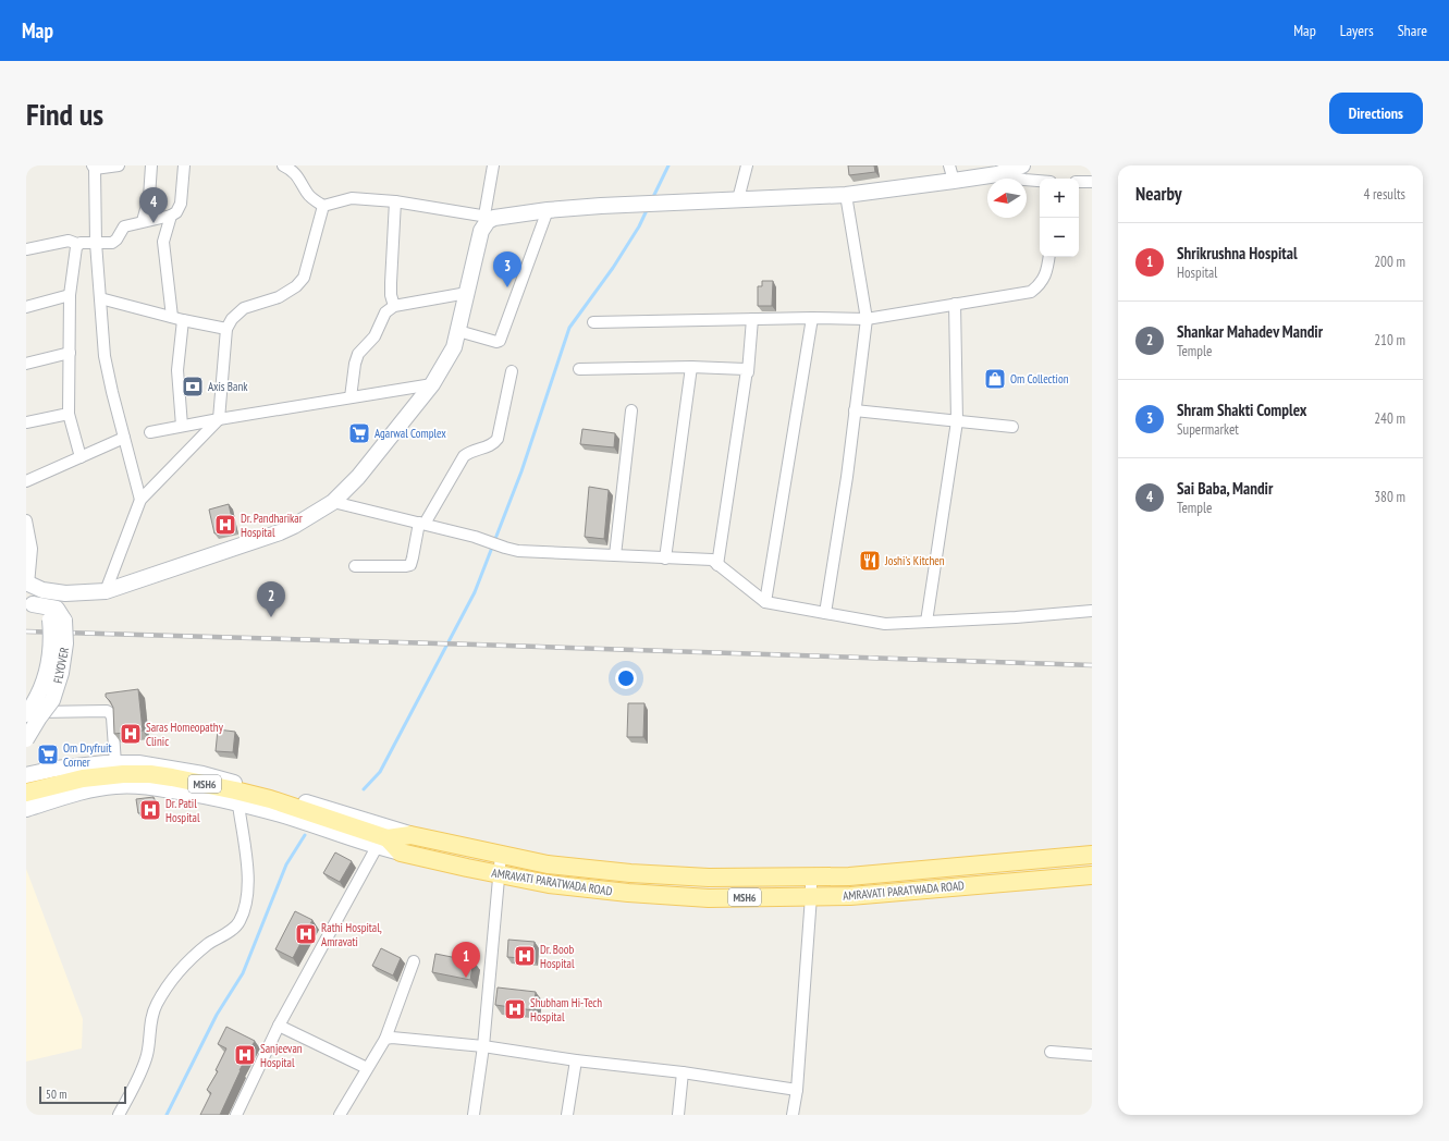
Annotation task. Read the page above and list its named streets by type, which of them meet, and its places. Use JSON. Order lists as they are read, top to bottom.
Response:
{
  "streets": {
    "main road": ["MSH6", "AMRAVATI PARATWADA ROAD"],
    "street": ["FLYOVER"]
  },
  "crossings": [
    ["MSH6", "AMRAVATI PARATWADA ROAD"]
  ],
  "places": {
    "shop": ["Om Collection"],
    "bank": ["Axis Bank"],
    "supermarket": ["Agarwal Complex", "Om Dryfruit Corner"],
    "hospital": [
      "Dr. Pandharikar Hospital",
      "Saras Homeopathy Clinic",
      "Dr. Patil Hospital",
      "Rathi Hospital, Amravati",
      "Dr. Boob Hospital",
      "Shubham Hi-Tech Hospital",
      "Sanjeevan Hospital"
    ],
    "restaurant": ["Joshi's Kitchen"]
  },
  "scale_bar": "50 m",
  "north": "left",
  "page": {
    "header": "Map",
    "nav": ["Map", "Layers", "Share"],
    "buttons": "Directions",
    "title": "Find us",
    "heading": ["Nearby", "4 results"],
    "map_buttons": ["+", "−"],
    "pins": [
      "4",
      "3",
      "2",
      "1"
    ],
    "list": [
      {
        "mark": "1",
        "name": "Shrikrushna Hospital",
        "note": "Hospital",
        "value": "200 m"
      },
      {
        "mark": "2",
        "name": "Shankar Mahadev Mandir",
        "note": "Temple",
        "value": "210 m"
      },
      {
        "mark": "3",
        "name": "Shram Shakti Complex",
        "note": "Supermarket",
        "value": "240 m"
      },
      {
        "mark": "4",
        "name": "Sai Baba, Mandir",
        "note": "Temple",
        "value": "380 m"
      }
    ],
    "scale": "50 m"
  }
}
